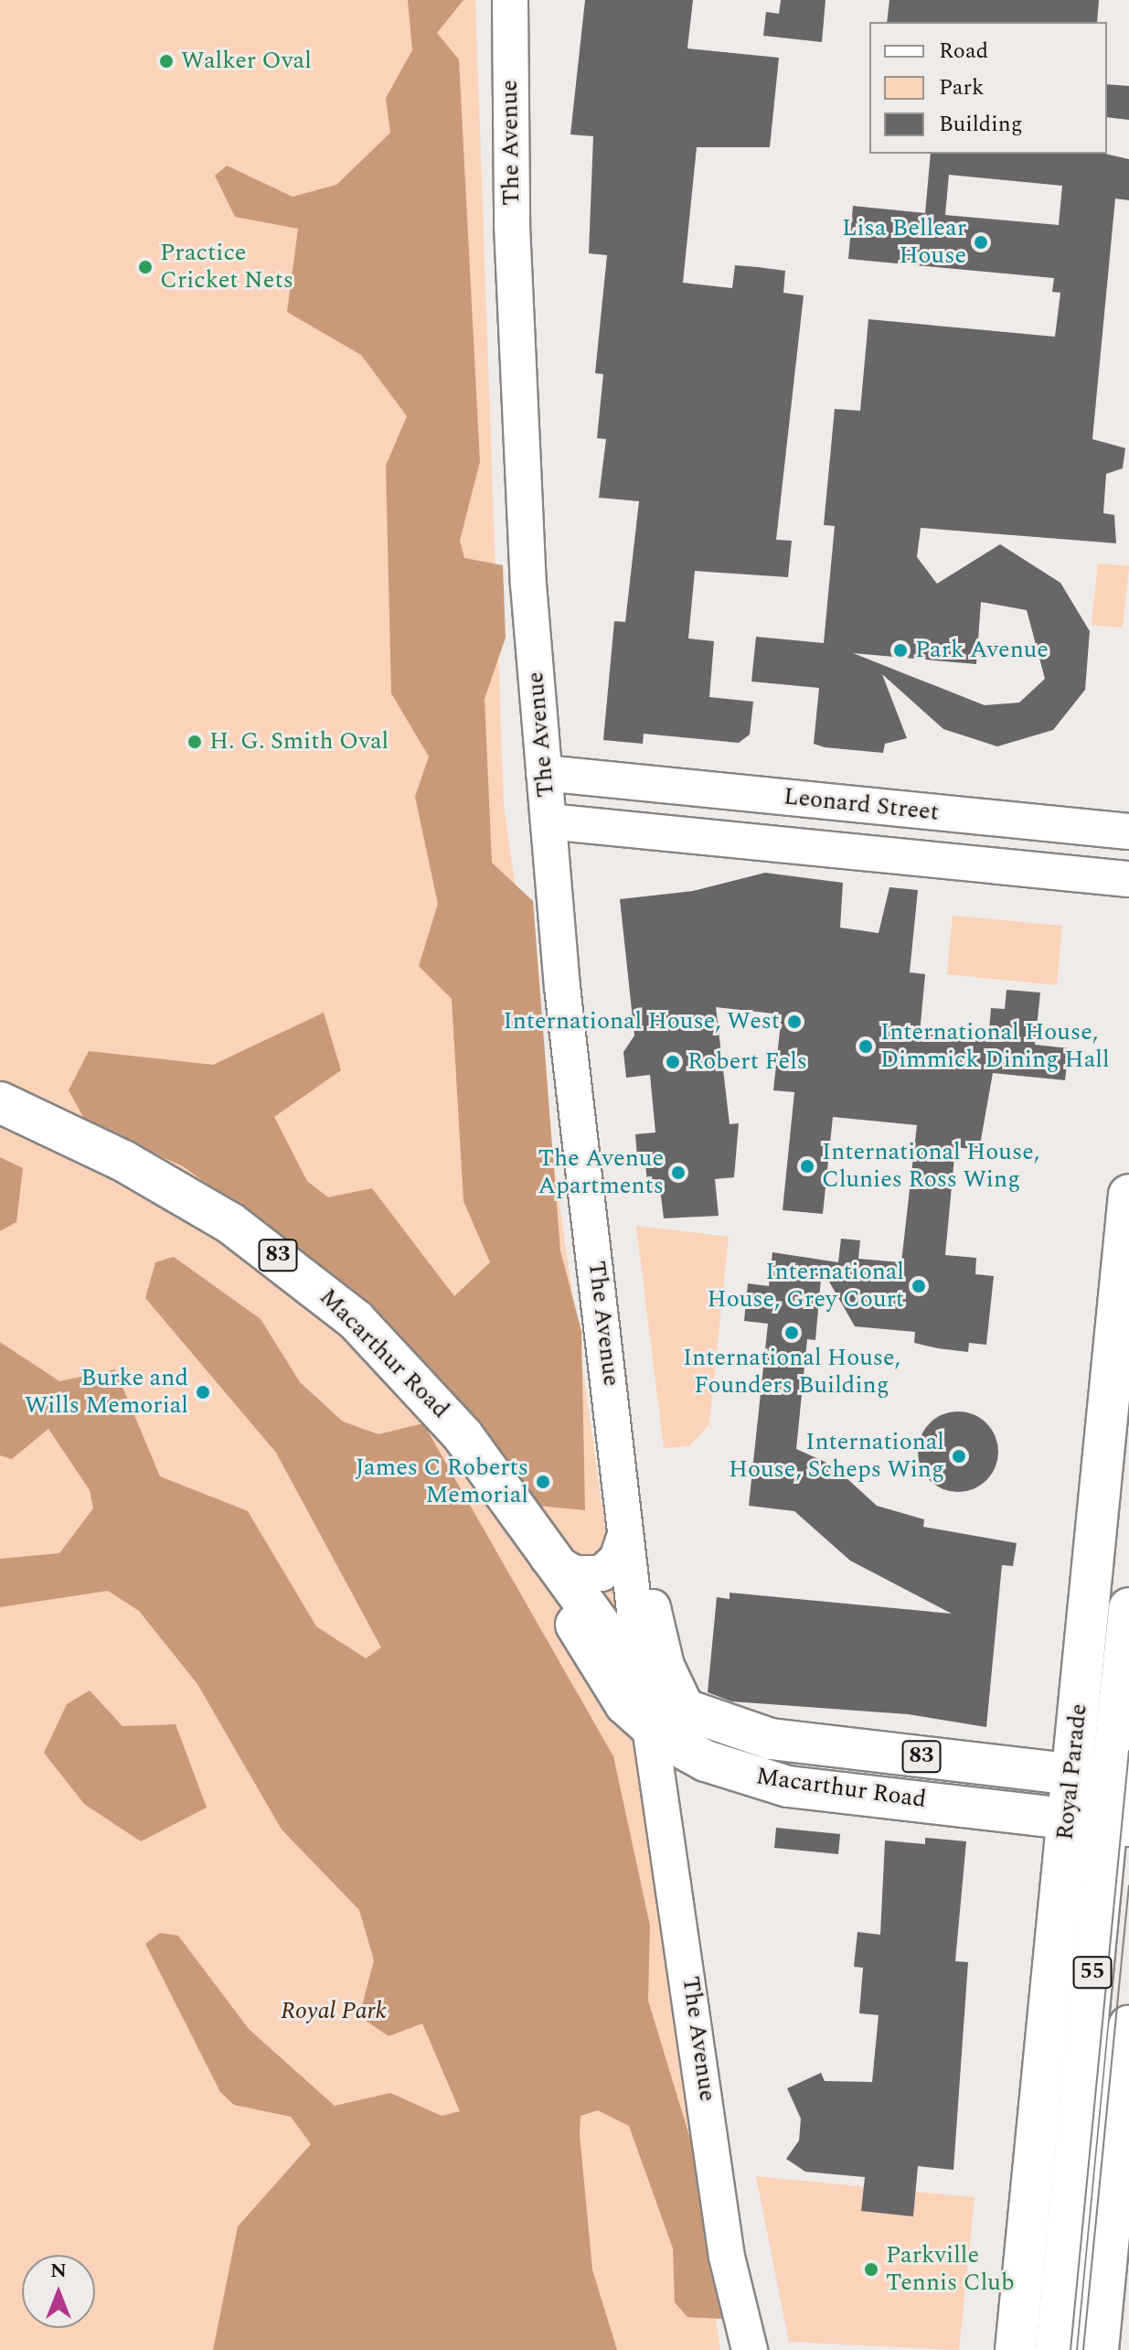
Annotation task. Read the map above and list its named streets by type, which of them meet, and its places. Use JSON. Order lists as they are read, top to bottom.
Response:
{
  "streets": {
    "main road": [
      "83",
      "Macarthur Road",
      "Royal Parade",
      "55"
    ],
    "street": ["The Avenue", "Leonard Street"]
  },
  "crossings": [
    ["The Avenue", "Leonard Street"],
    ["The Avenue", "Macarthur Road"],
    ["Macarthur Road", "Royal Parade"]
  ],
  "parks": ["Royal Park"],
  "places": [
    "Walker Oval",
    "Lisa Bellear House",
    "Practice Cricket Nets",
    "Park Avenue",
    "H. G. Smith Oval",
    "International House, West",
    "International House, Dimmick Dining Hall",
    "Robert Fels",
    "International House, Clunies Ross Wing",
    "The Avenue Apartments",
    "International House, Grey Court",
    "International House, Founders Building",
    "Burke and Wills Memorial",
    "International House, Scheps Wing",
    "James C Roberts Memorial",
    "Parkville Tennis Club"
  ],
  "legend": ["Road", "Park", "Building"],
  "north": "top"
}
